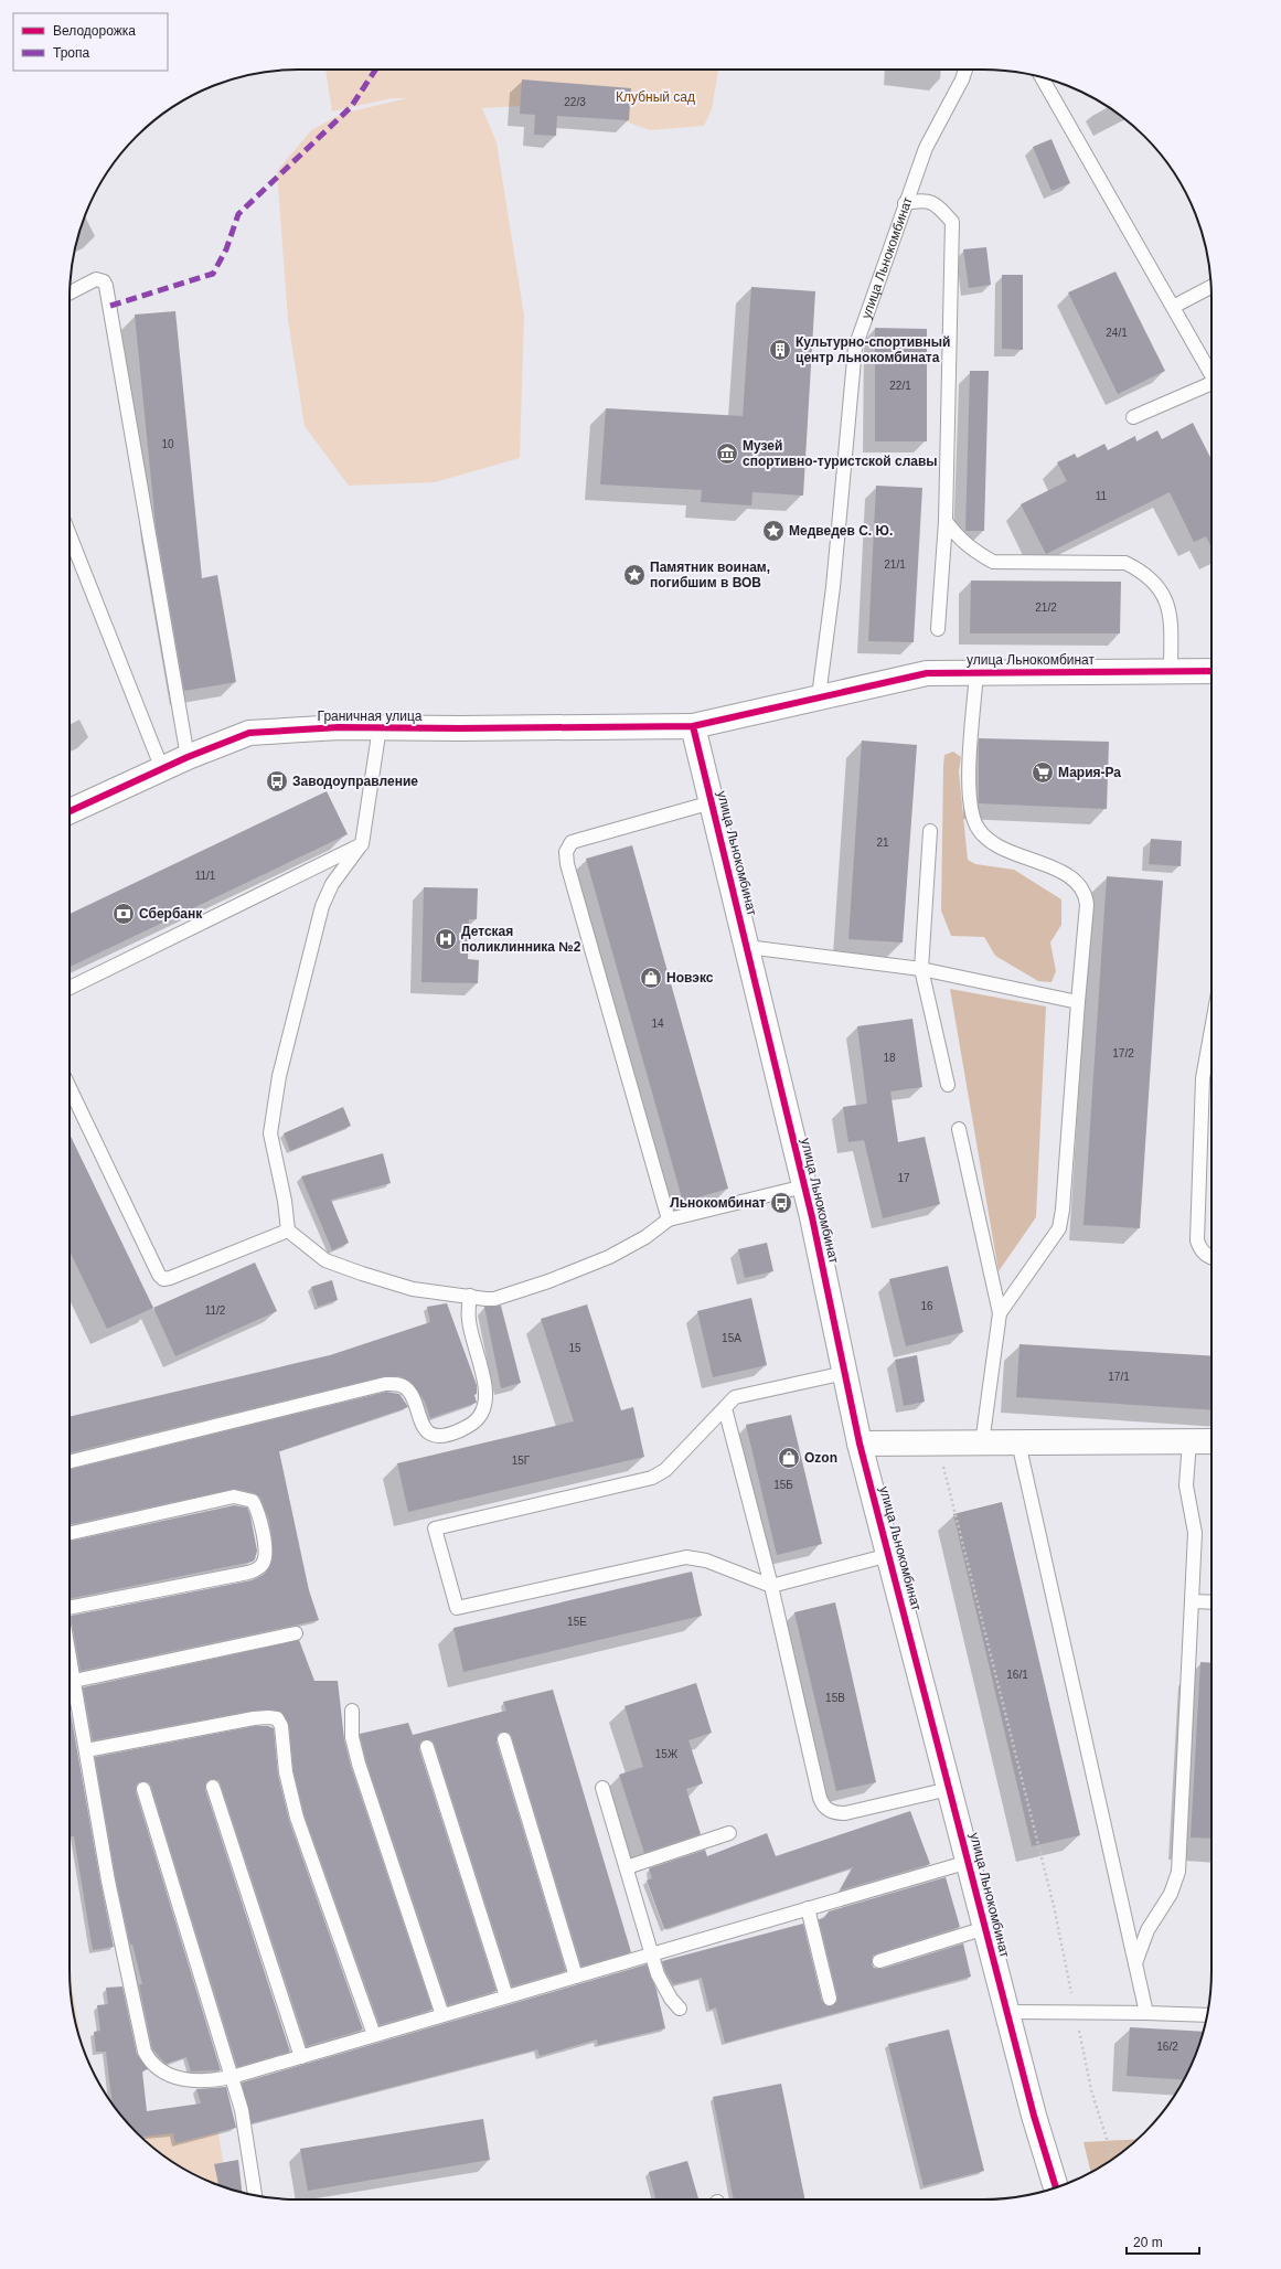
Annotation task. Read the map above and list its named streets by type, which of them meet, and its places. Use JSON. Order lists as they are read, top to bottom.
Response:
{
  "streets": {
    "street": ["улица Льнокомбинат", "Граничная улица"]
  },
  "crossings": [
    ["улица Льнокомбинат", "Граничная улица"]
  ],
  "parks": ["Клубный сад"],
  "places": {
    "building": ["Культурно-спортивный центр льнокомбината"],
    "museum": ["Музей спортивно-туристской славы"],
    "place": ["Медведев С. Ю.", "Памятник воинам, погибшим в ВОВ"],
    "supermarket": ["Мария-Ра"],
    "bus stop": ["Заводоуправление", "Льнокомбинат"],
    "bank": ["Сбербанк"],
    "hospital": ["Детская поликлинника №2"],
    "shop": ["Новэкс", "Ozon"]
  },
  "house_numbers": [
    "22/3",
    "24/1",
    "22/1",
    "10",
    "11",
    "21/1",
    "21/2",
    "21",
    "11/1",
    "14",
    "17/2",
    "18",
    "17",
    "16",
    "11/2",
    "15А",
    "15",
    "17/1",
    "15Г",
    "15Б",
    "15Е",
    "16/1",
    "15В",
    "15Ж",
    "16/2"
  ],
  "legend": ["Велодорожка", "Тропа"],
  "scale_bar": "20 m"
}
